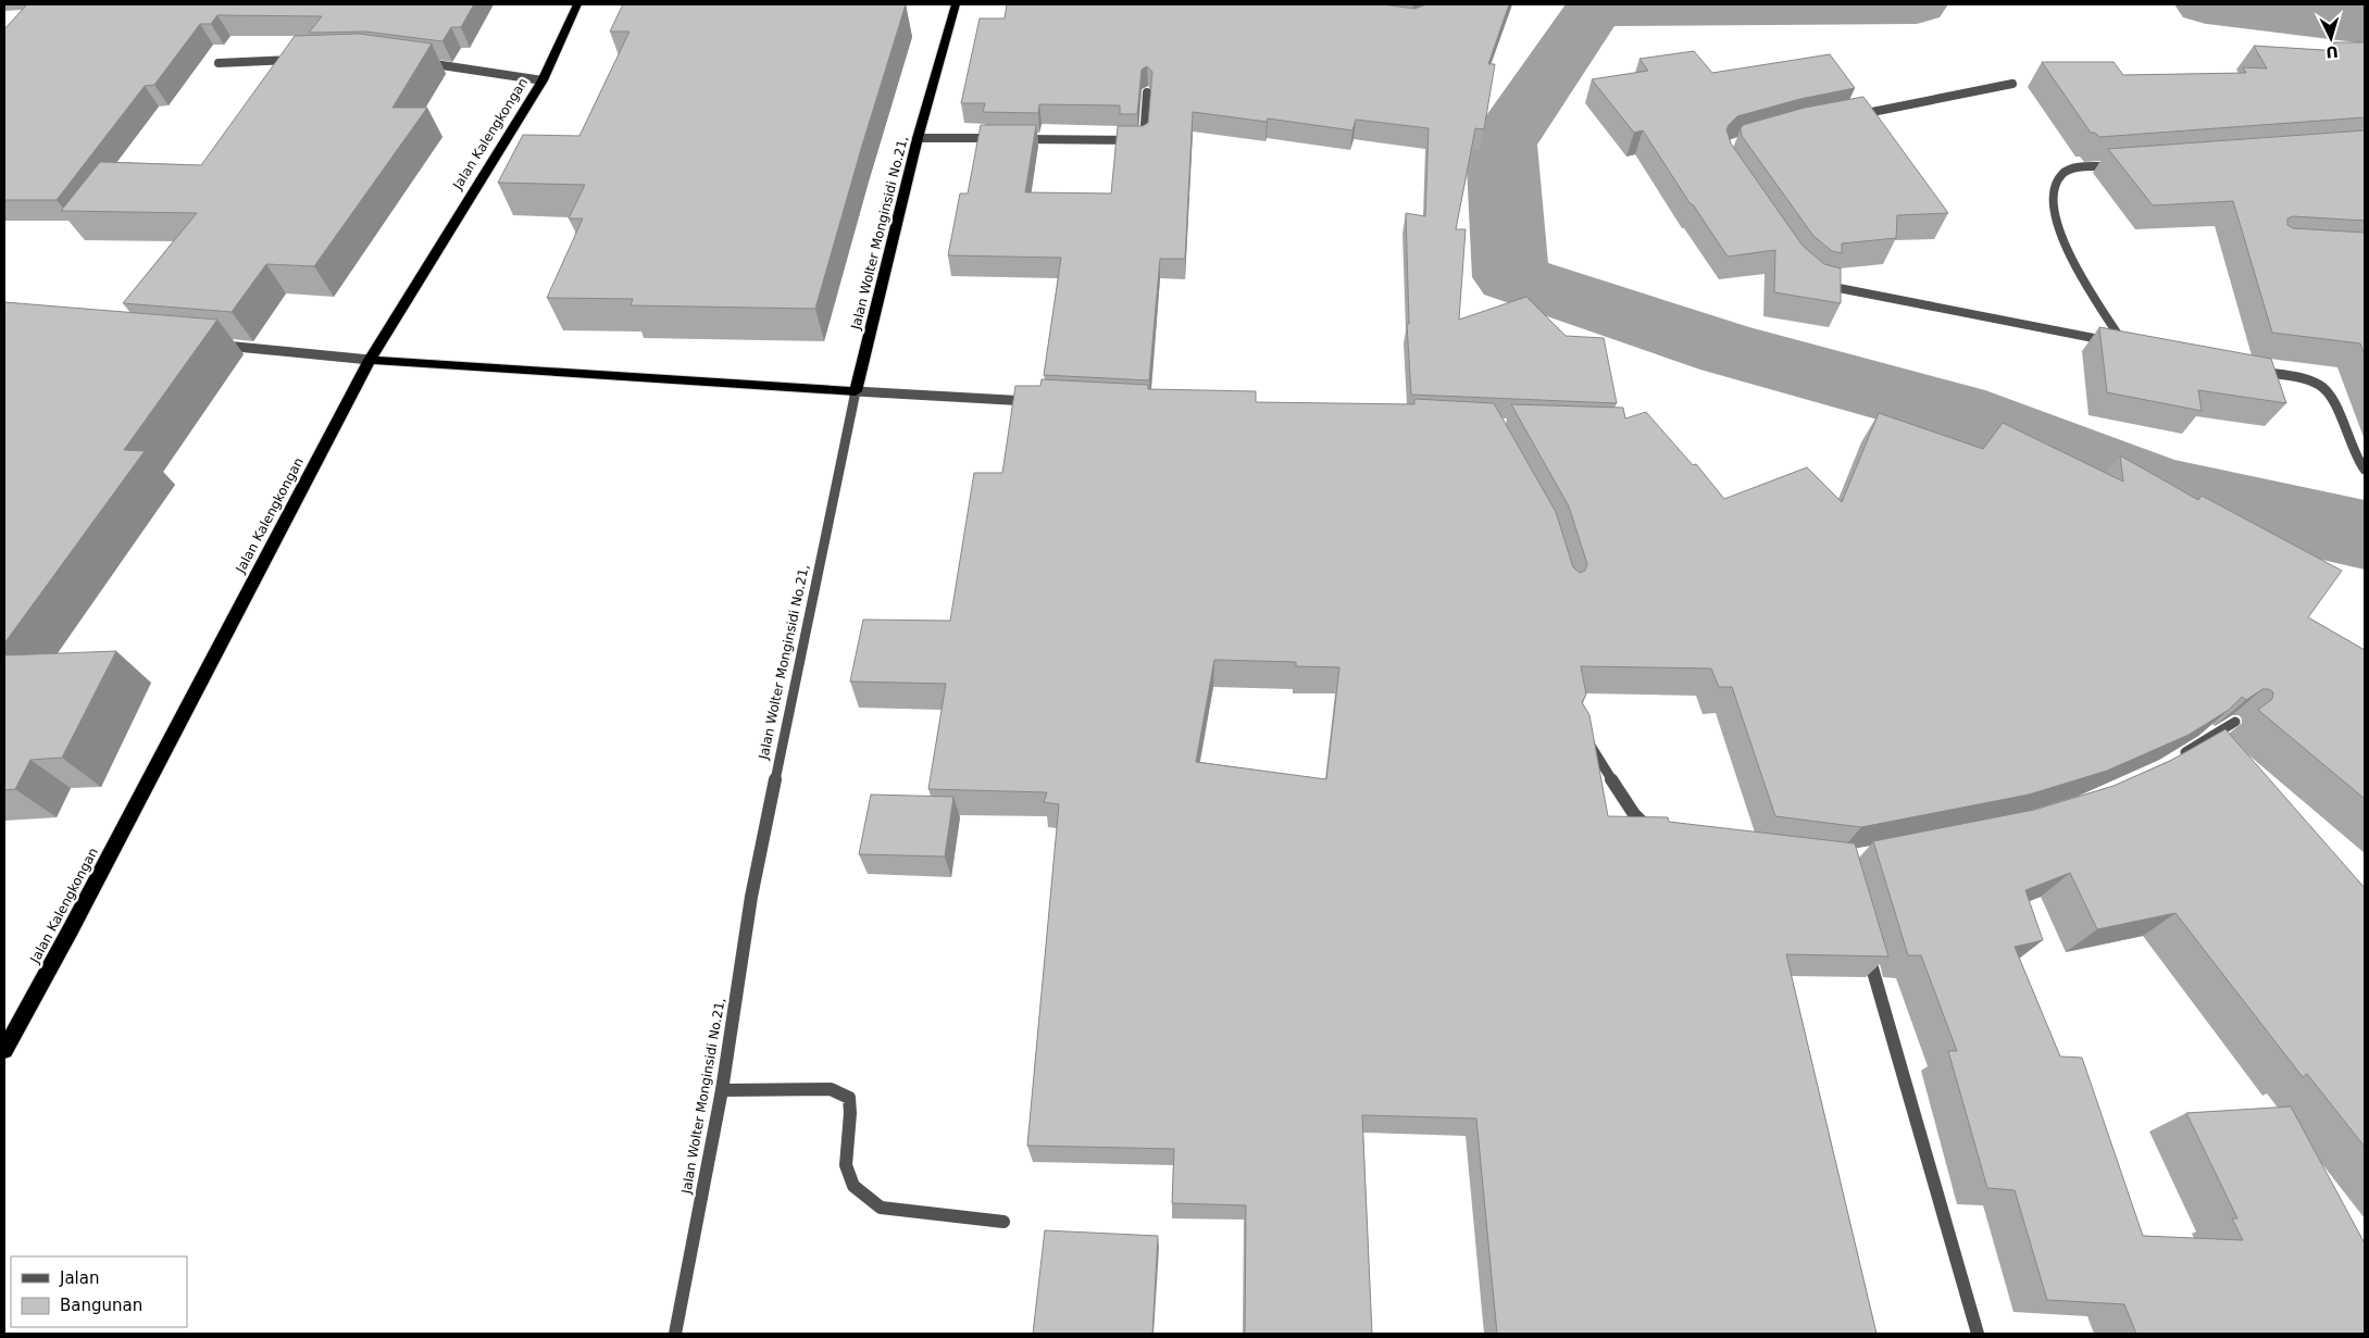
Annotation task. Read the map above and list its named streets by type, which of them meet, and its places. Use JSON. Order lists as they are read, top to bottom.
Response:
{
  "streets": {
    "highway": ["Jalan Kalengkongan", "Jalan Wolter Monginsidi No.21,"]
  },
  "legend": ["Jalan", "Bangunan"],
  "north": "bottom"
}
